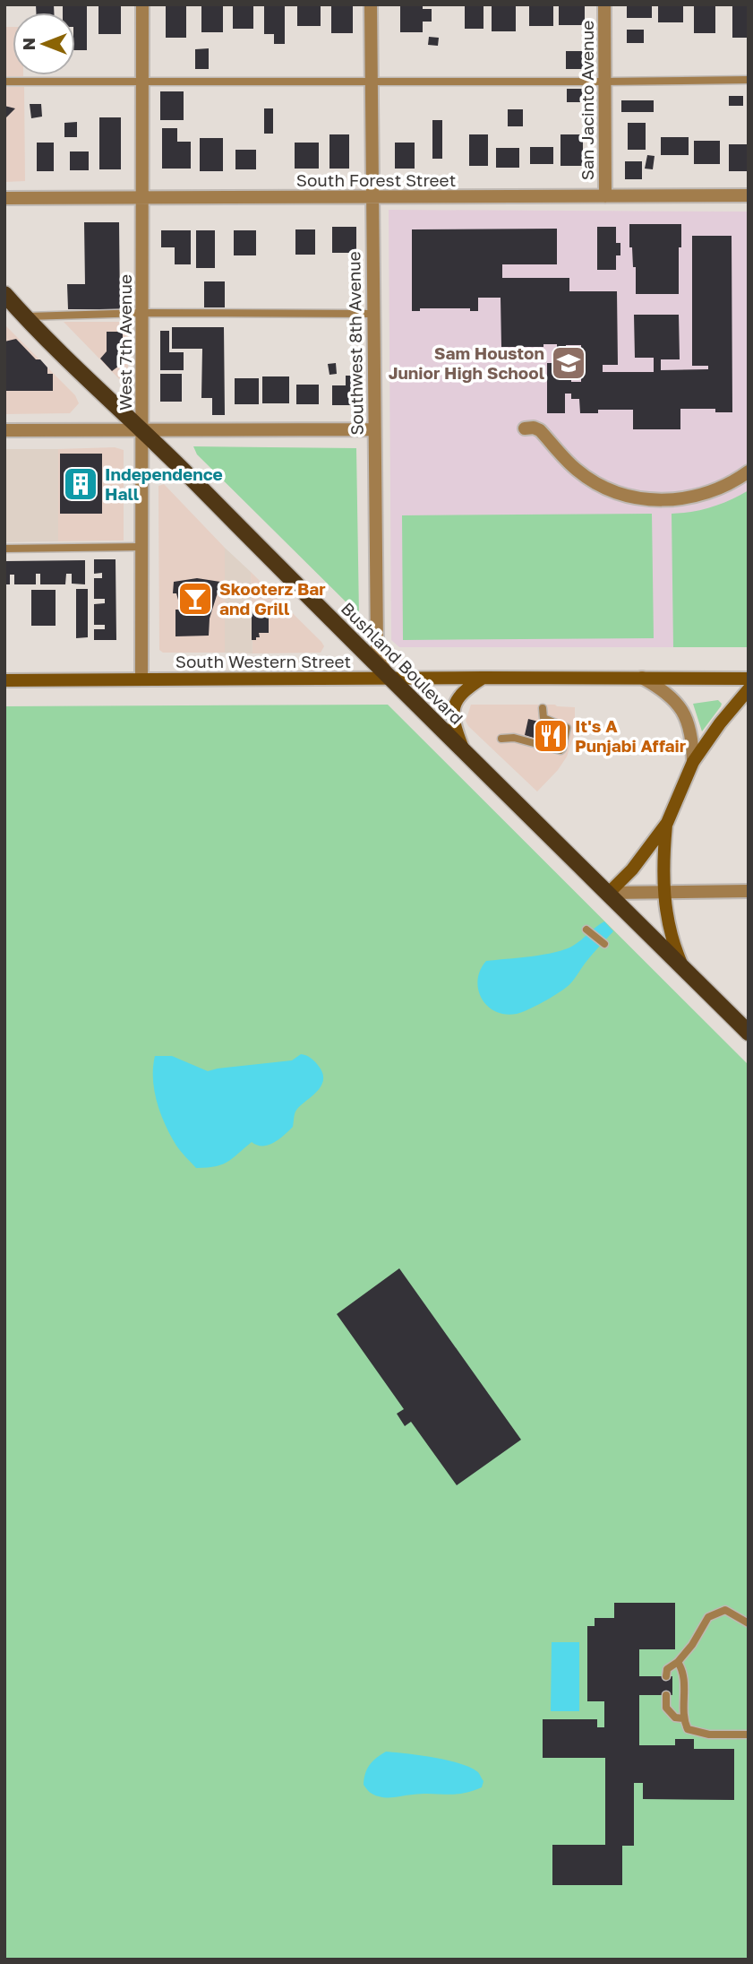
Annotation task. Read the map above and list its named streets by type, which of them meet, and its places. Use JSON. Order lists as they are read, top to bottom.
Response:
{
  "streets": {
    "main road": ["South Western Street", "Bushland Boulevard"],
    "street": [
      "San Jacinto Avenue",
      "South Forest Street",
      "West 7th Avenue",
      "Southwest 8th Avenue"
    ]
  },
  "crossings": [
    ["San Jacinto Avenue", "South Forest Street"],
    ["South Forest Street", "West 7th Avenue"],
    ["South Forest Street", "Southwest 8th Avenue"],
    ["West 7th Avenue", "South Western Street"],
    ["West 7th Avenue", "Bushland Boulevard"],
    ["Southwest 8th Avenue", "South Western Street"],
    ["Southwest 8th Avenue", "Bushland Boulevard"],
    ["South Western Street", "Bushland Boulevard"]
  ],
  "places": {
    "school or university": ["Sam Houston Junior High School"],
    "building": ["Independence Hall"],
    "bar": ["Skooterz Bar and Grill"],
    "restaurant": ["It's A Punjabi Affair"]
  },
  "north": "left"
}
